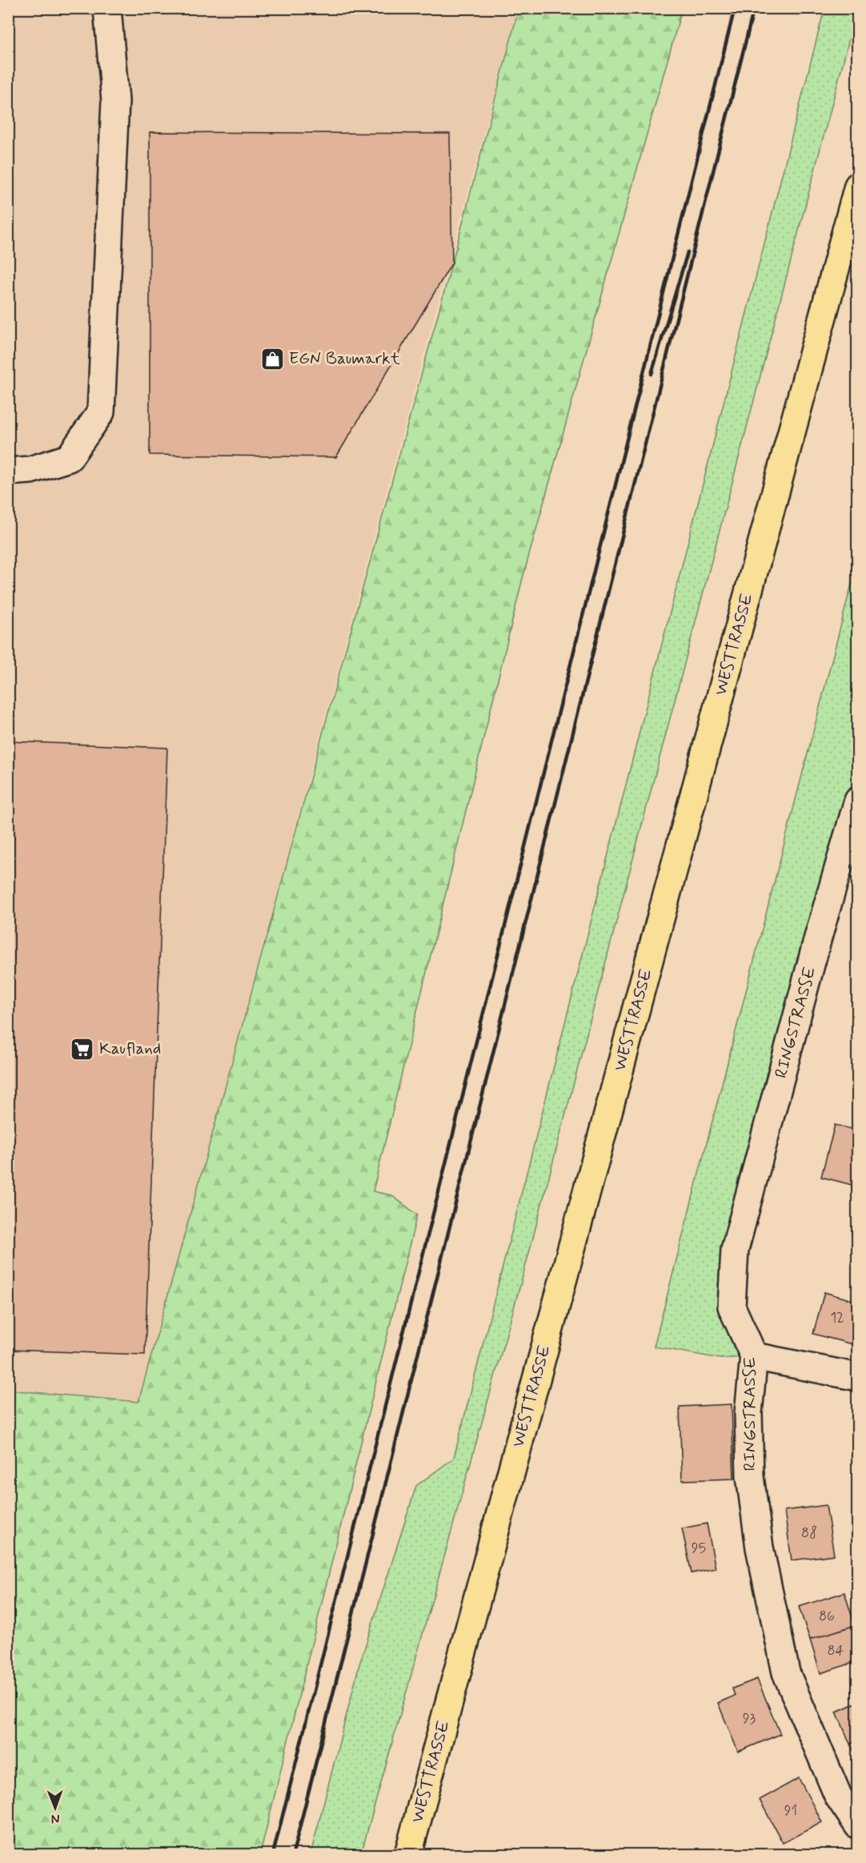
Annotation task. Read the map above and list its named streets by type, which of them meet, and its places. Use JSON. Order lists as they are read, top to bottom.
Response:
{
  "streets": {
    "main road": ["WESTTRASSE"],
    "street": ["RINGSTRASSE"]
  },
  "places": {
    "shop": ["EGN Baumarkt"],
    "supermarket": ["Kaufland"]
  },
  "house_numbers": [
    "12",
    "88",
    "95",
    "86",
    "84",
    "93",
    "91"
  ],
  "north": "bottom"
}
